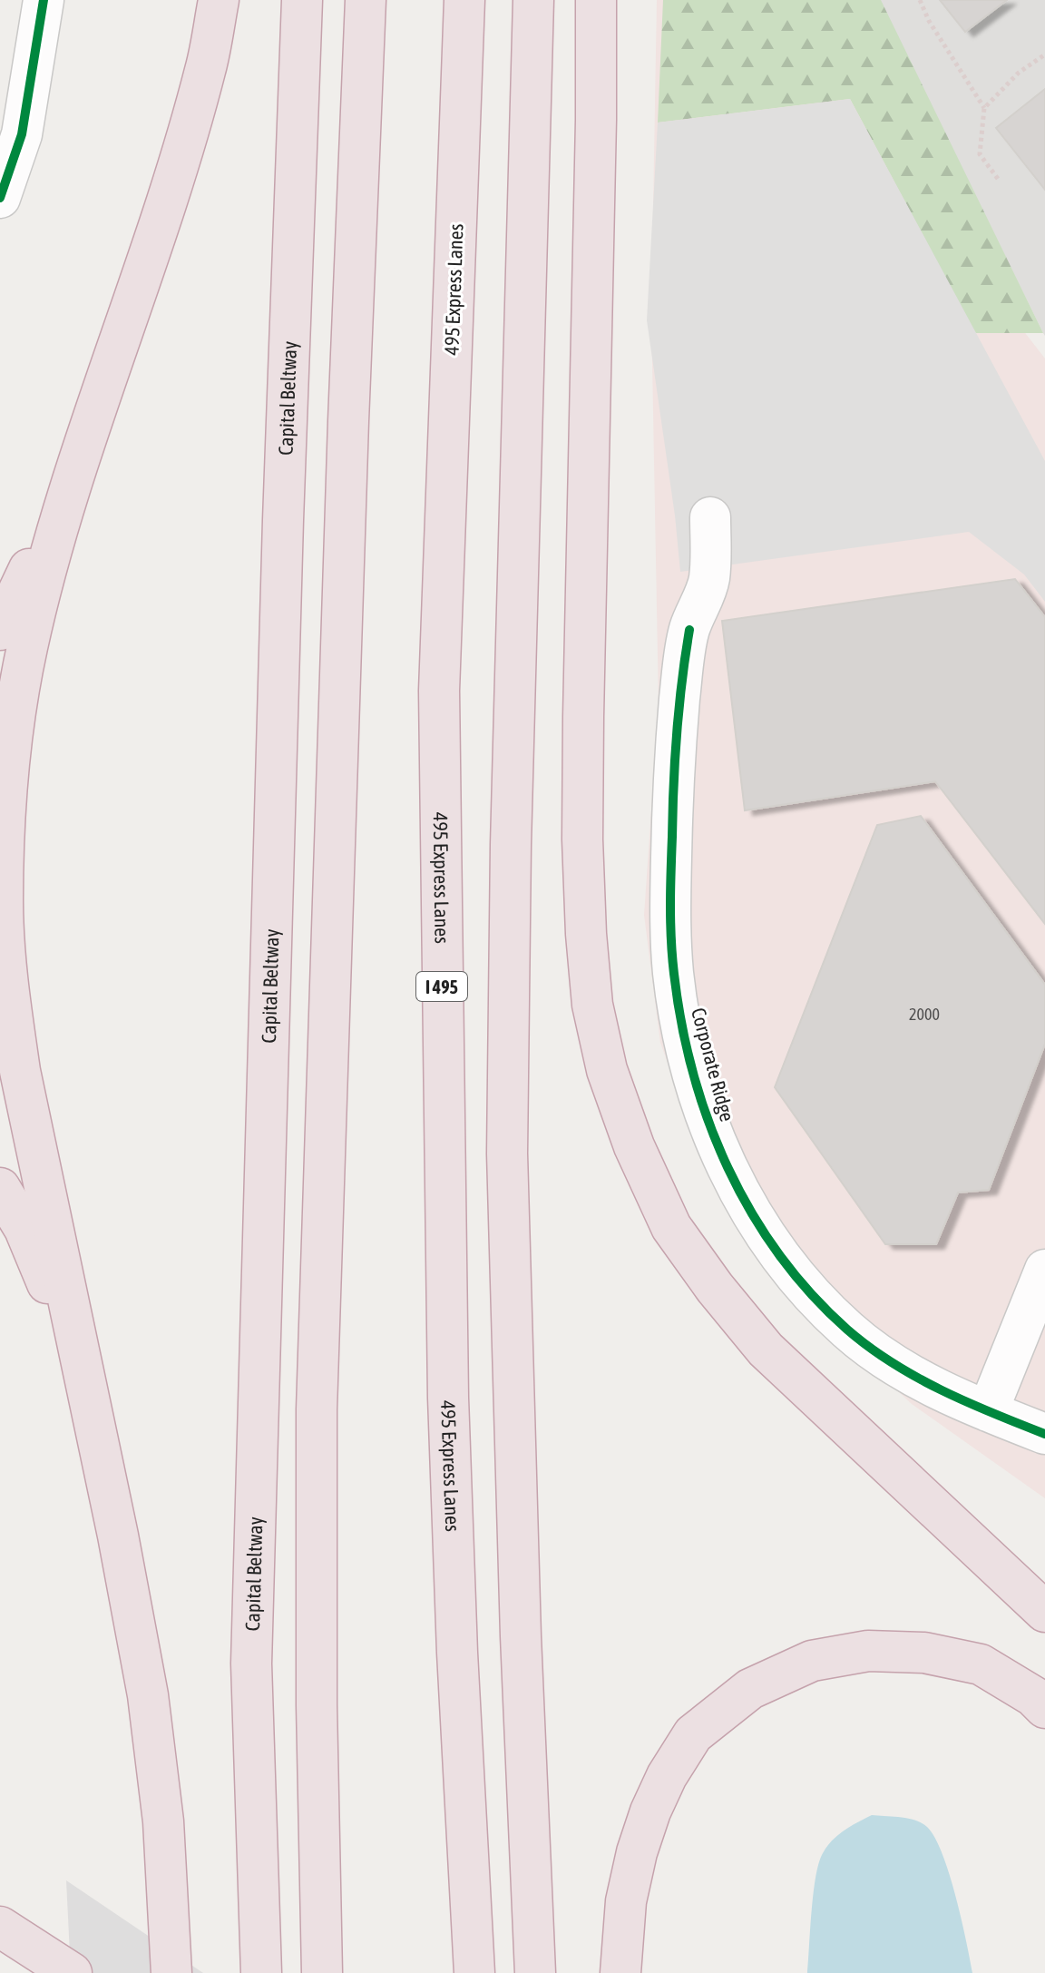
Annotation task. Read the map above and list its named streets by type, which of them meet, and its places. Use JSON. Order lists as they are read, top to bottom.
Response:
{
  "streets": {
    "highway": ["495 Express Lanes", "Capital Beltway", "I 495"],
    "street": ["Corporate Ridge"]
  },
  "house_numbers": ["2000"]
}
